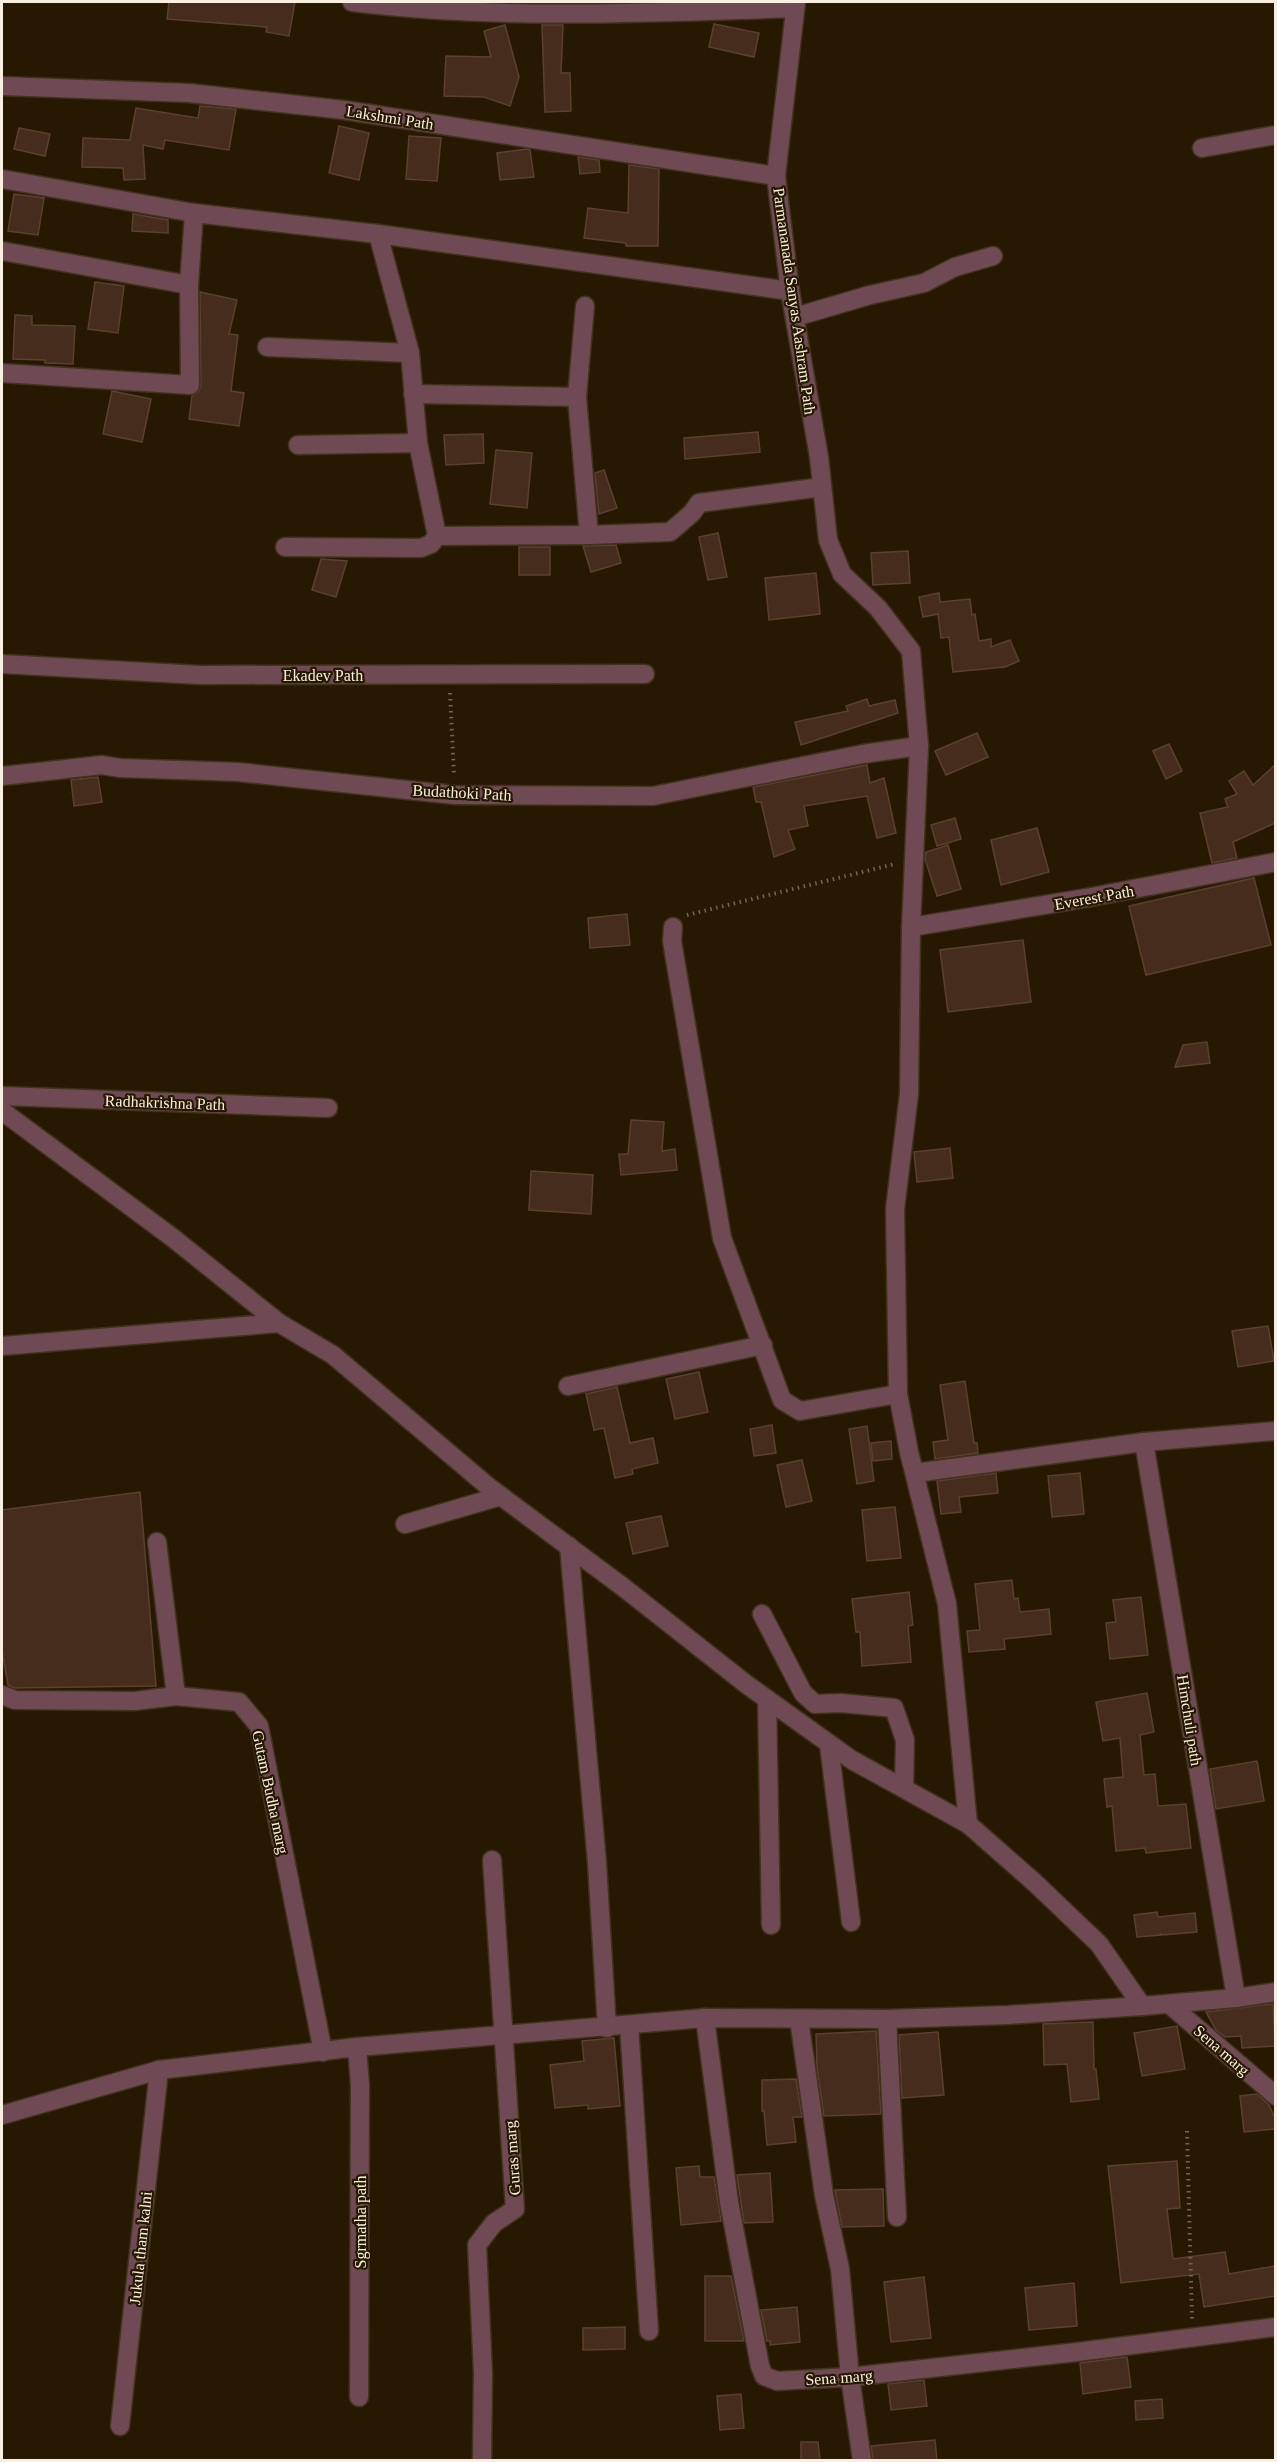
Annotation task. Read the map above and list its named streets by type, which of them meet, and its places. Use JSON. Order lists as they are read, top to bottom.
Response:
{
  "streets": {
    "street": [
      "Lakshmi Path",
      "Parmananada Sanyas Aashram Path",
      "Ekadev Path",
      "Budathoki Path",
      "Everest Path",
      "Radhakrishna Path",
      "Himchuli path",
      "Gutam Budha marg",
      "Sena marg",
      "Guras marg",
      "Sgrmatha path",
      "Jukula tham kalni"
    ]
  },
  "crossings": [
    ["Lakshmi Path", "Parmananada Sanyas Aashram Path"],
    ["Parmananada Sanyas Aashram Path", "Budathoki Path"],
    ["Parmananada Sanyas Aashram Path", "Everest Path"]
  ]
}
